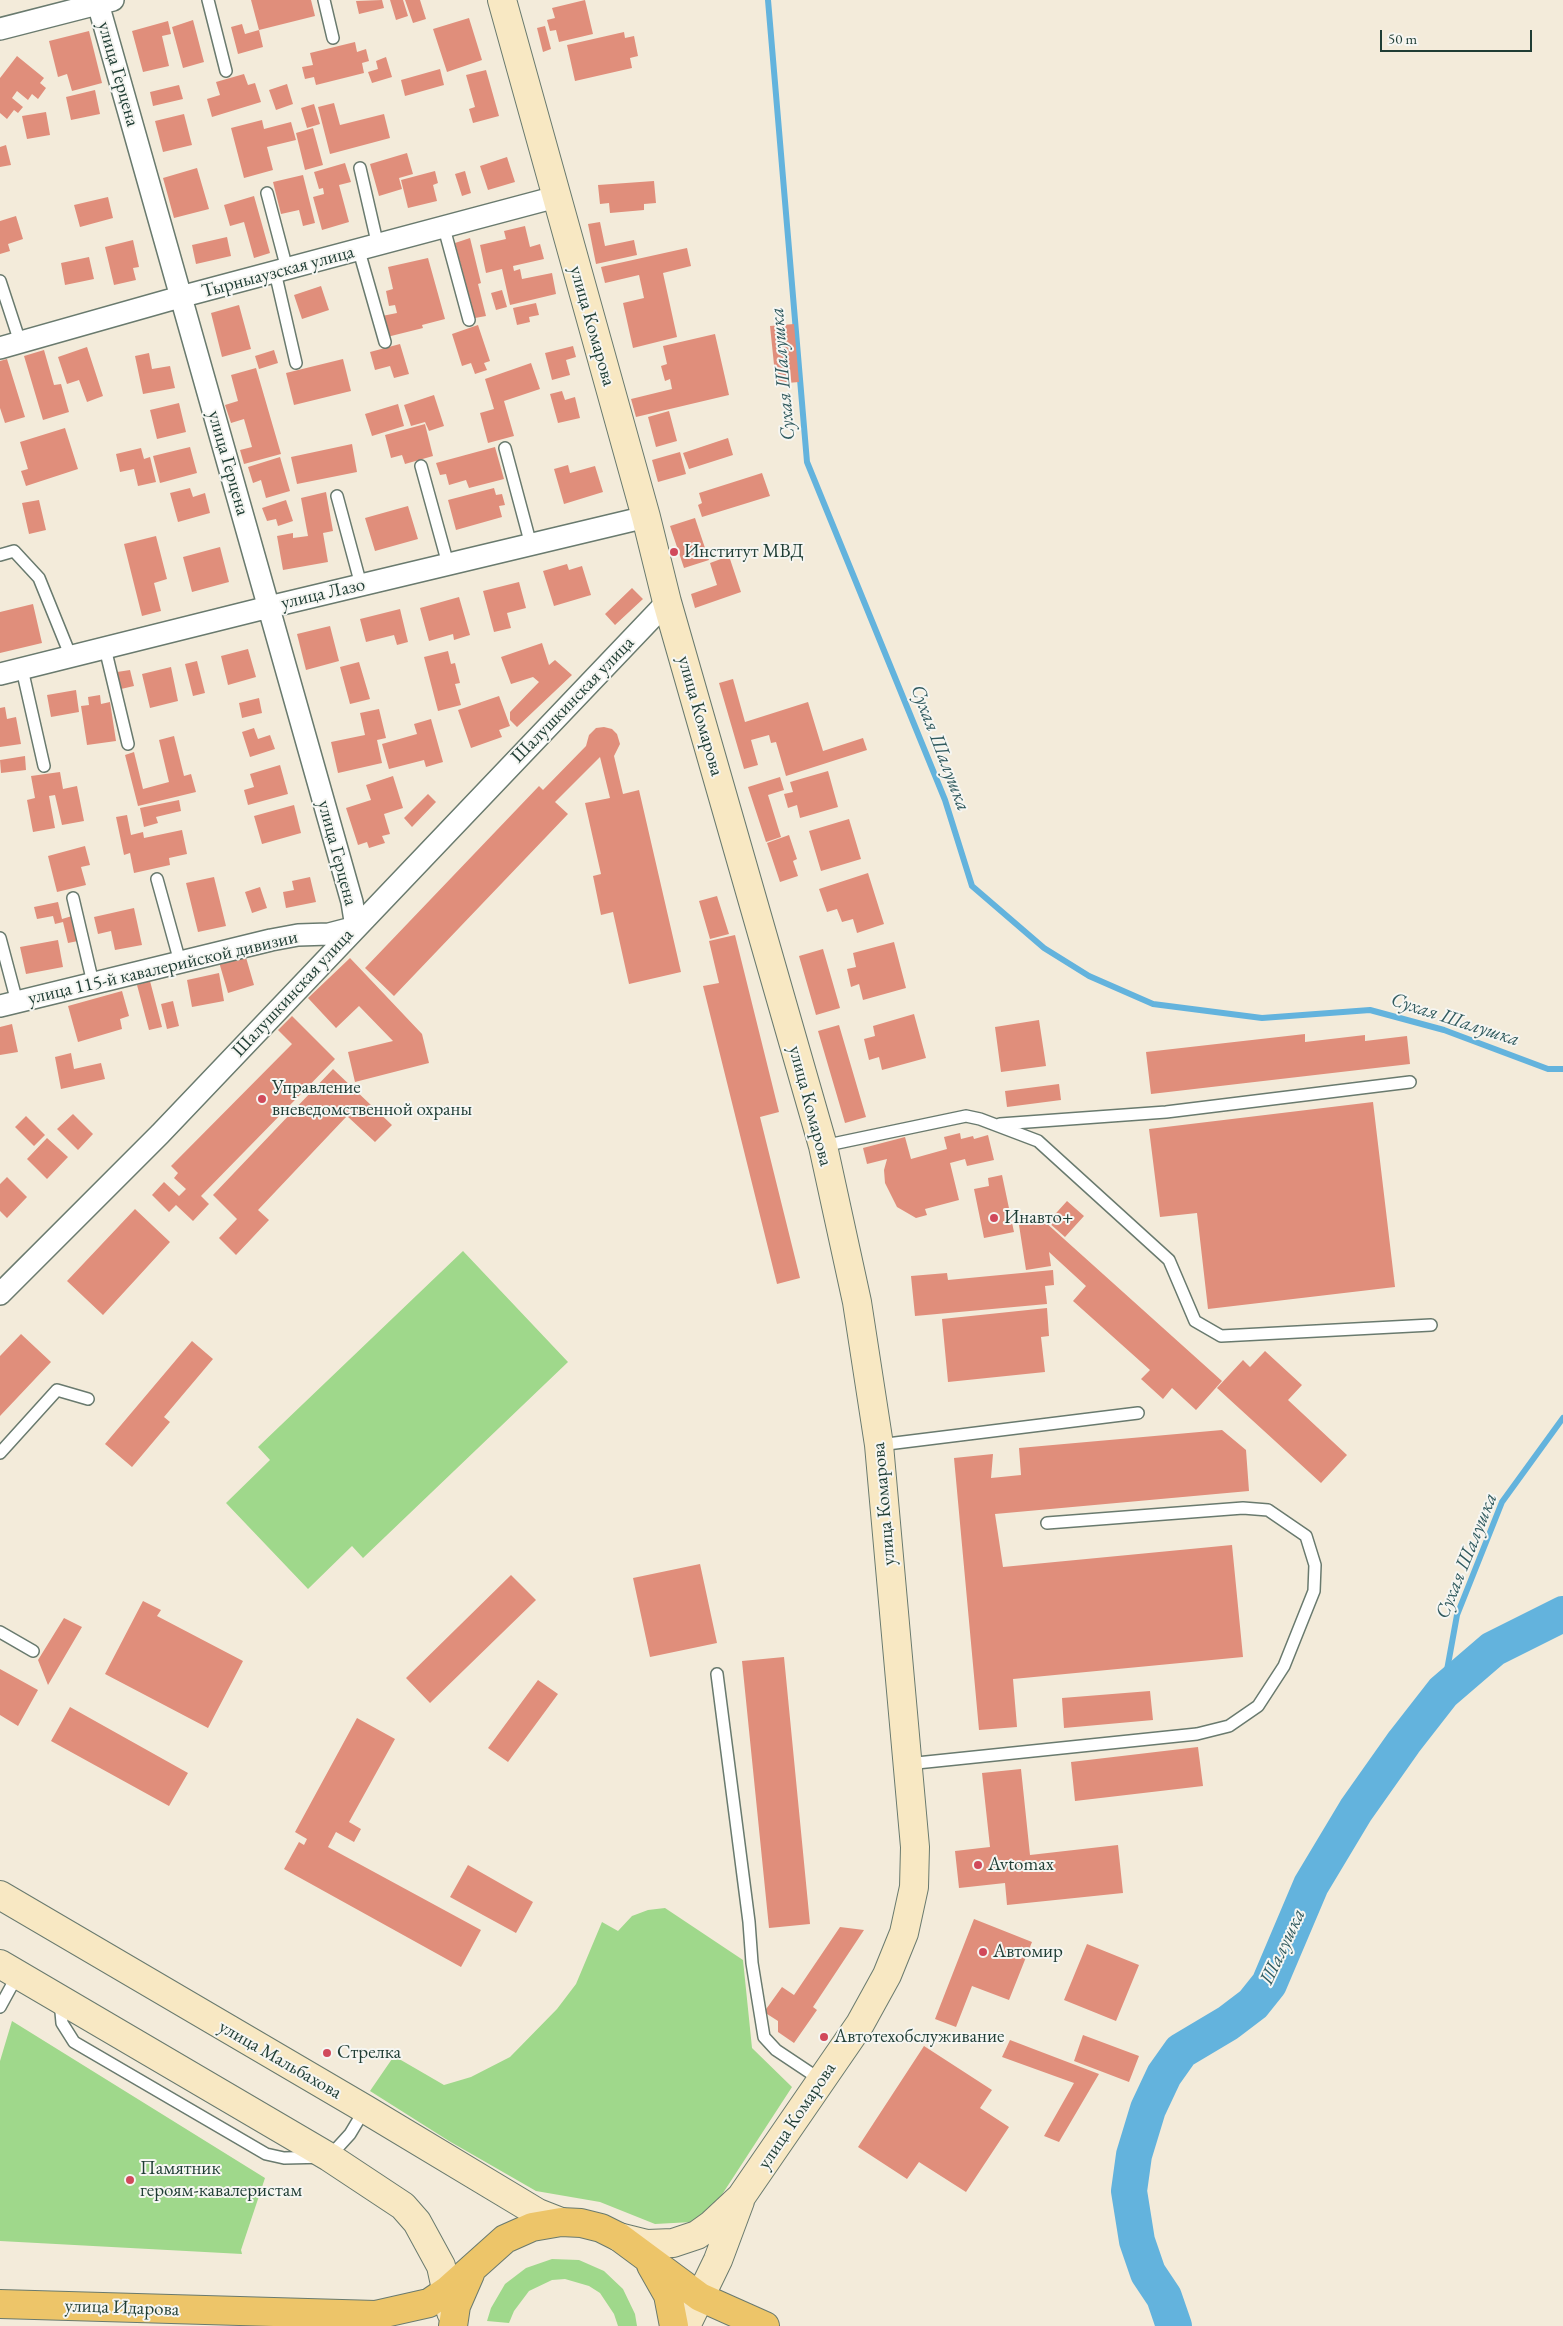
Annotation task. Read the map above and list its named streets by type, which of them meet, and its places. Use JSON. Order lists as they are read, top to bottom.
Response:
{
  "streets": {
    "main road": ["улица Комарова", "улица Мальбахова", "улица Идарова"],
    "street": [
      "улица Герцена",
      "Тырныаузская улица",
      "улица Лазо",
      "Шалушкинская улица",
      "улица 115-й кавалерийской дивизии"
    ]
  },
  "crossings": [
    ["улица Герцена", "Тырныаузская улица"],
    ["улица Герцена", "улица Лазо"],
    ["улица Герцена", "Шалушкинская улица"],
    ["улица Герцена", "улица 115-й кавалерийской дивизии"],
    ["Тырныаузская улица", "улица Комарова"],
    ["улица Комарова", "улица Лазо"],
    ["улица Комарова", "Шалушкинская улица"],
    ["Шалушкинская улица", "улица 115-й кавалерийской дивизии"]
  ],
  "water": ["Сухая Шалушка", "Шалушка"],
  "places": [
    "Институт МВД",
    "Управление вневедомственной охраны",
    "Инавто+",
    "Avtomax",
    "Автомир",
    "Автотехобслуживание",
    "Стрелка",
    "Памятник героям-кавалеристам"
  ],
  "scale_bar": "50 m"
}
